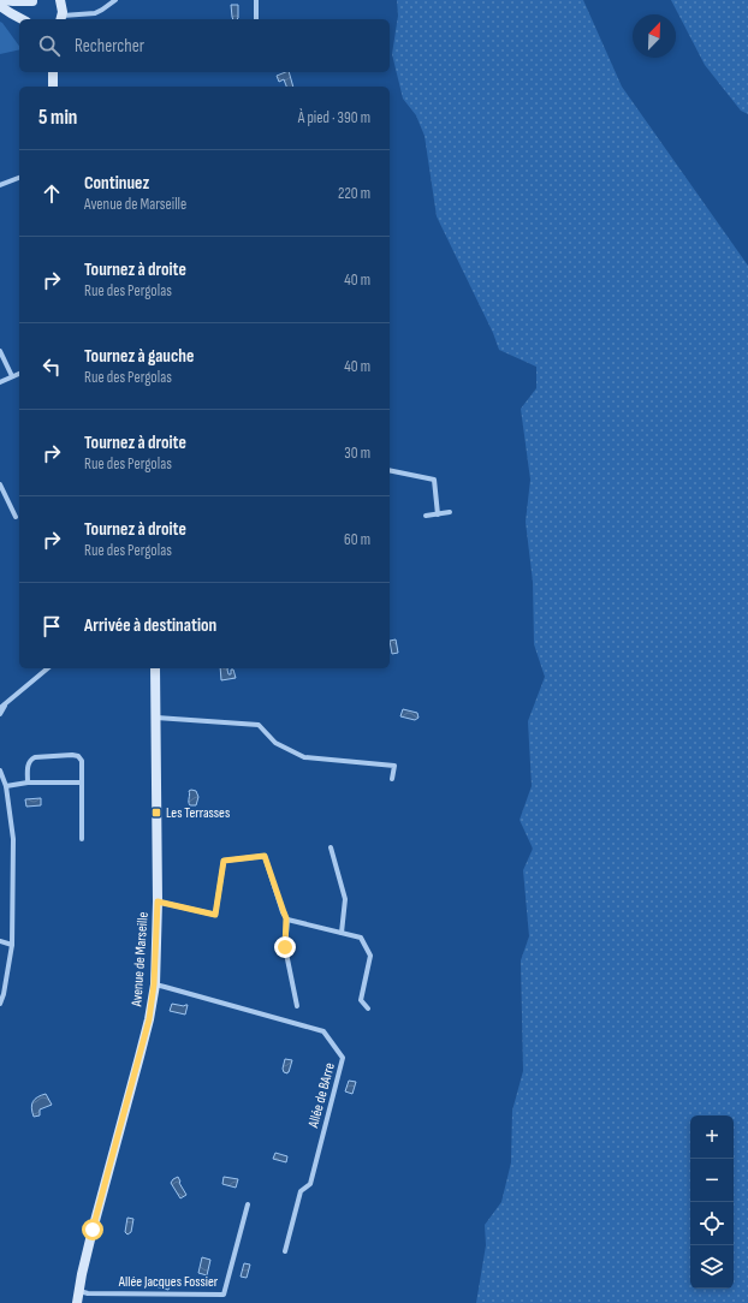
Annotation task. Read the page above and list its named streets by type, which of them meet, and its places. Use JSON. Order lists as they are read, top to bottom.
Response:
{
  "streets": {
    "street": ["Avenue de Marseille", "Allée de BArre", "Allée Jacques Fossier"]
  },
  "crossings": [
    ["Avenue de Marseille", "Allée de BArre"],
    ["Avenue de Marseille", "Allée Jacques Fossier"]
  ],
  "places": {
    "transit": ["Les Terrasses"]
  },
  "north": "top right",
  "page": {
    "search": "Rechercher",
    "heading": ["5 min", "À pied · 390 m"],
    "list": [
      ["Continuez", "Avenue de Marseille", "220 m"],
      ["Tournez à droite", "Rue des Pergolas", "40 m"],
      ["Tournez à gauche", "Rue des Pergolas", "40 m"],
      ["Tournez à droite", "Rue des Pergolas", "30 m"],
      ["Tournez à droite", "Rue des Pergolas", "60 m"],
      "Arrivée à destination"
    ],
    "map_buttons": ["+", "−"]
  }
}
